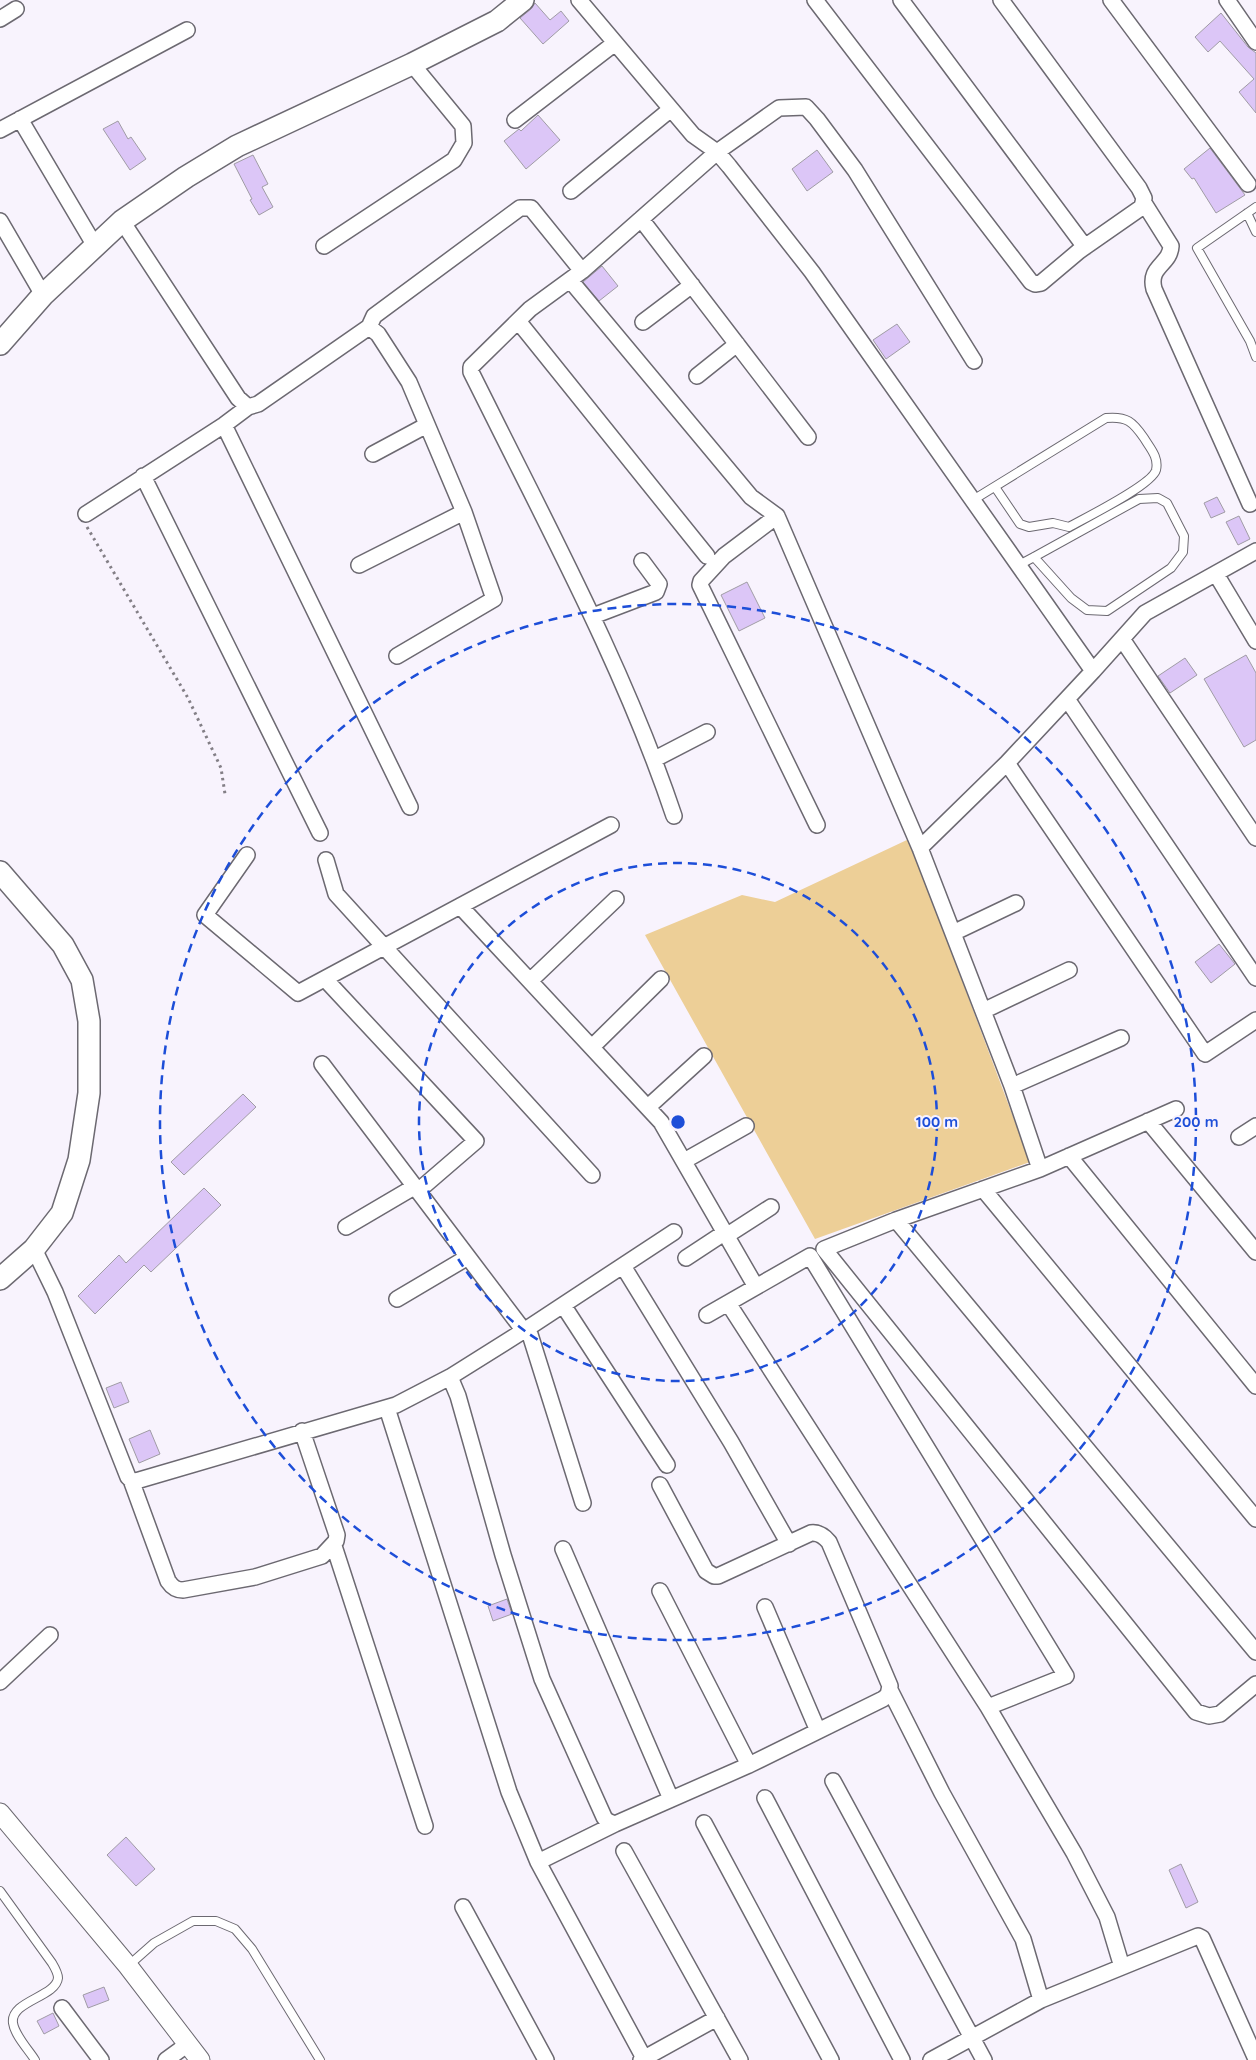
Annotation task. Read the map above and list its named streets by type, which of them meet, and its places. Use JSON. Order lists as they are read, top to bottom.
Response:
{
  "rings": ["100 m", "200 m"]
}
